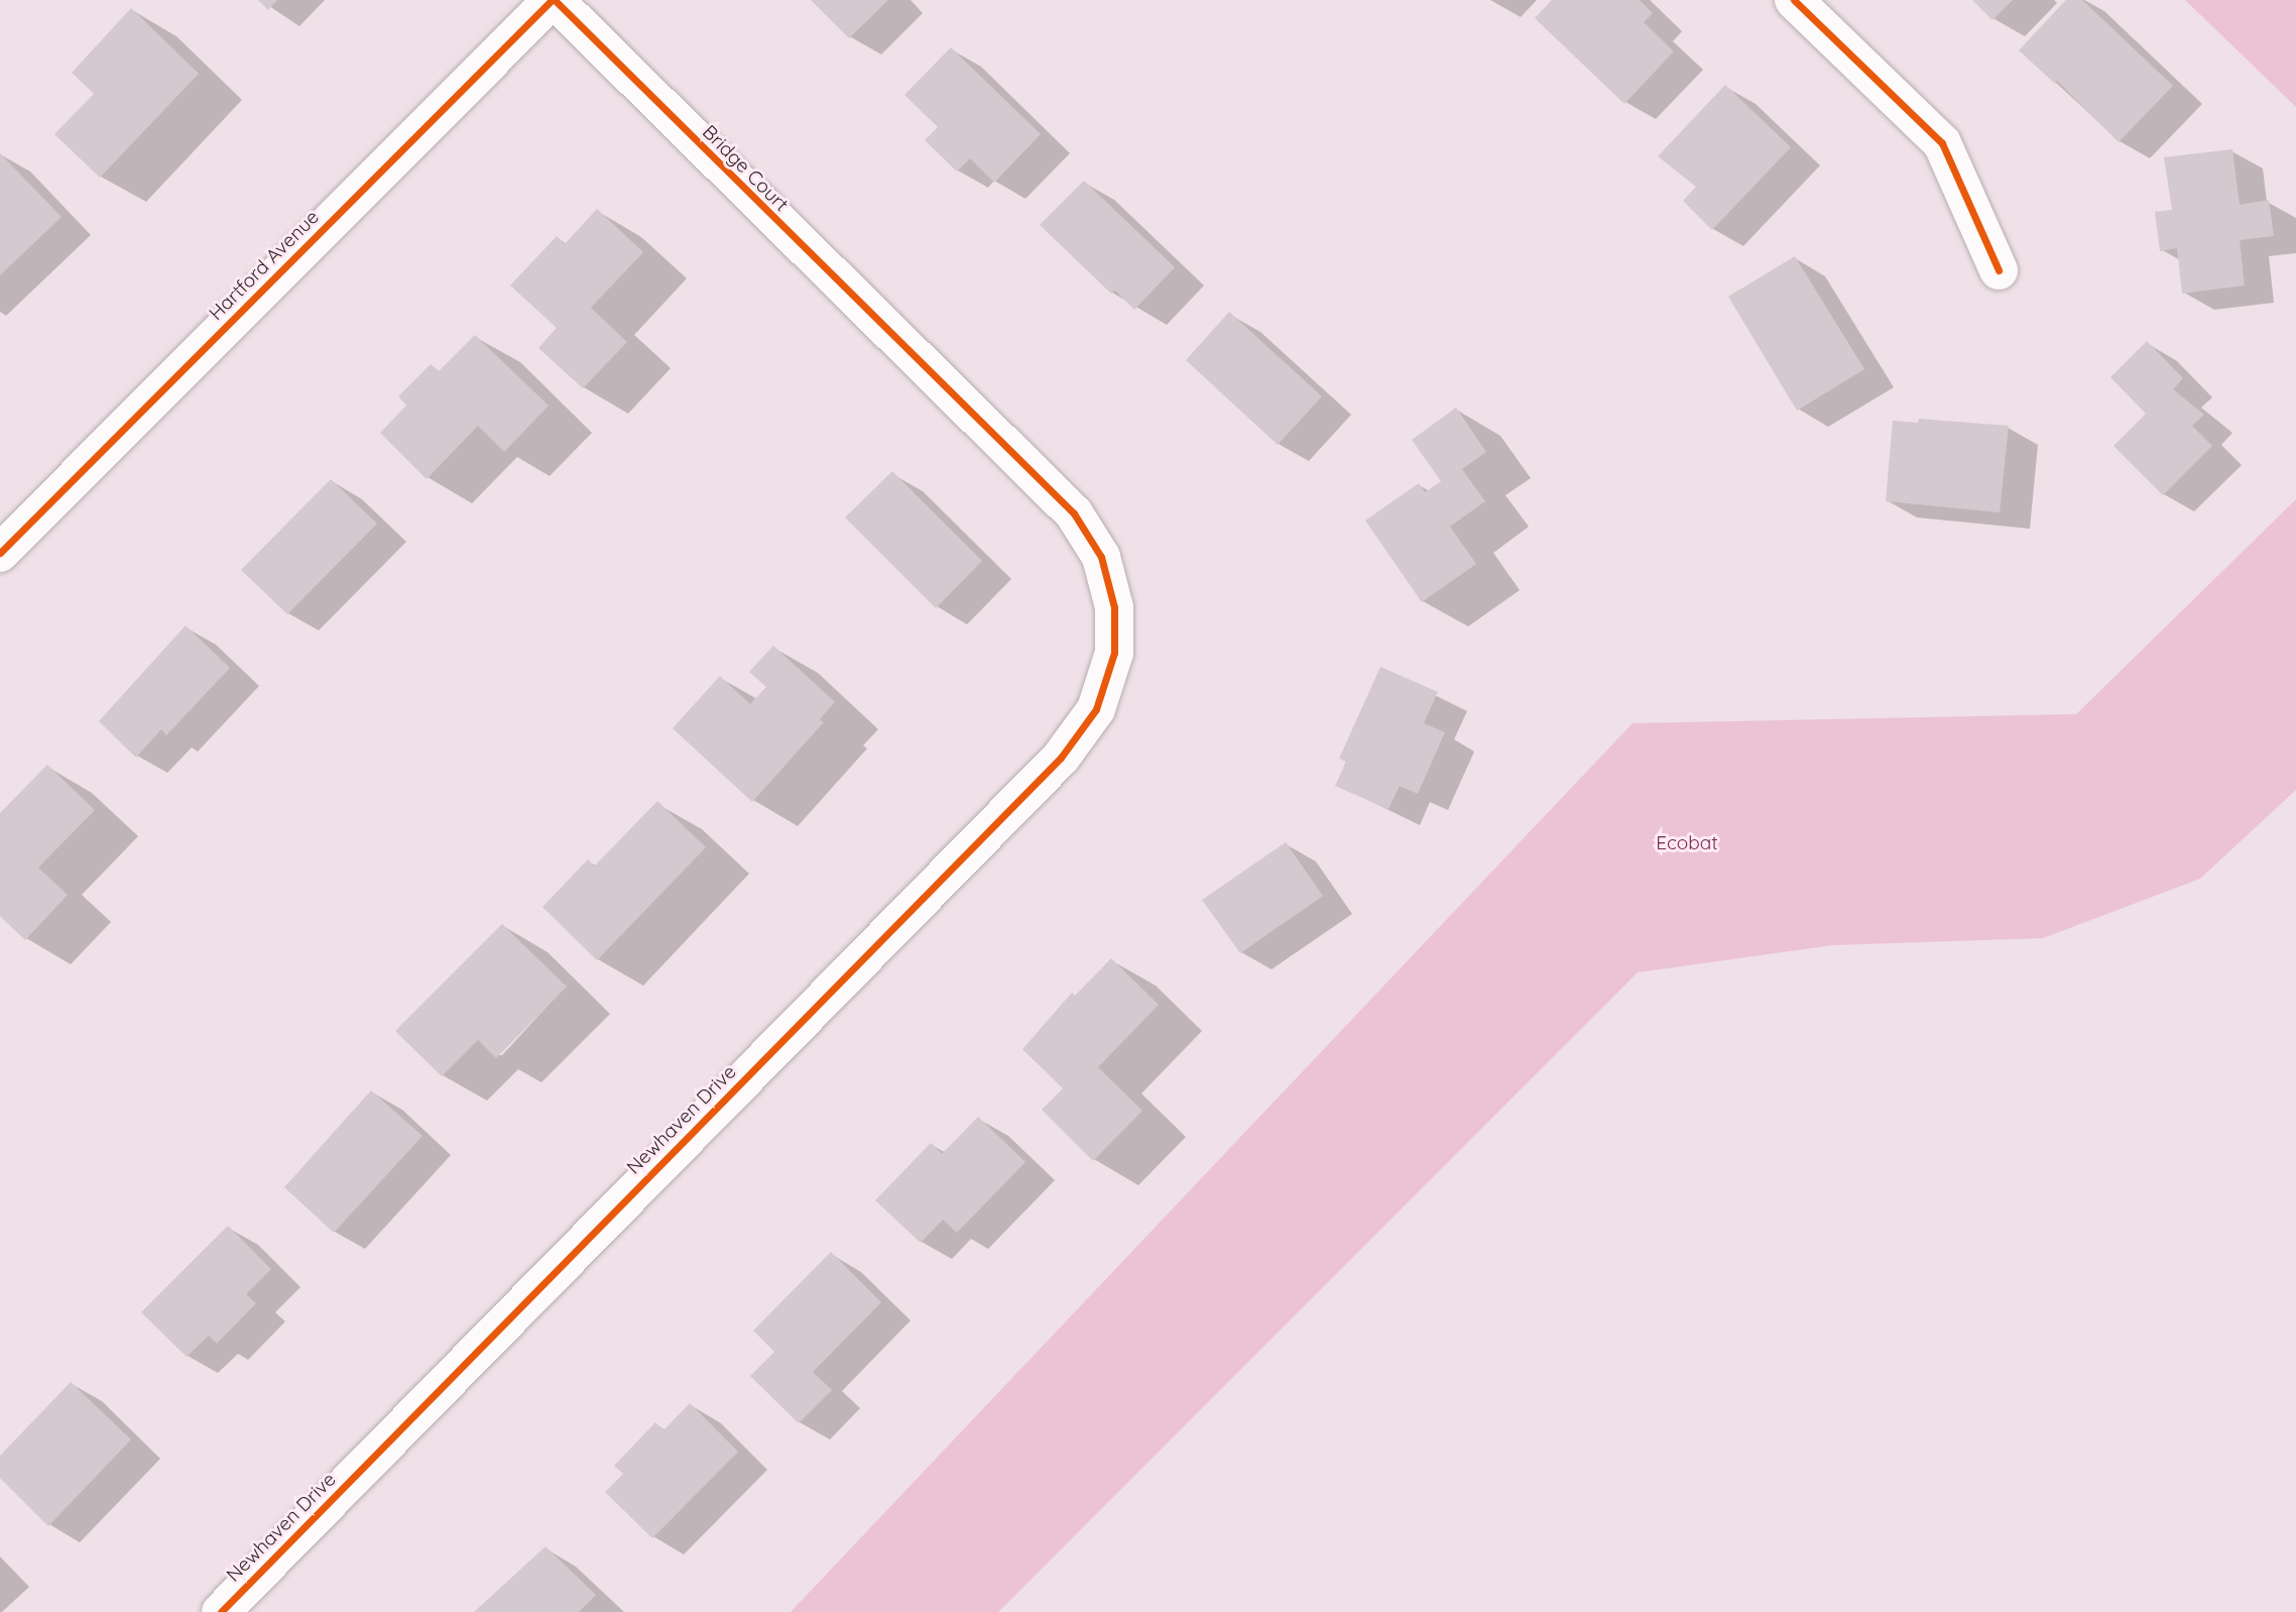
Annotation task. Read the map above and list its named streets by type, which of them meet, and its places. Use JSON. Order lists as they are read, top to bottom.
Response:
{
  "streets": {
    "street": ["Bridge Court", "Hartford Avenue", "Newhaven Drive"]
  },
  "crossings": [
    ["Bridge Court", "Hartford Avenue"],
    ["Bridge Court", "Newhaven Drive"]
  ],
  "parks": ["Ecobat"]
}
